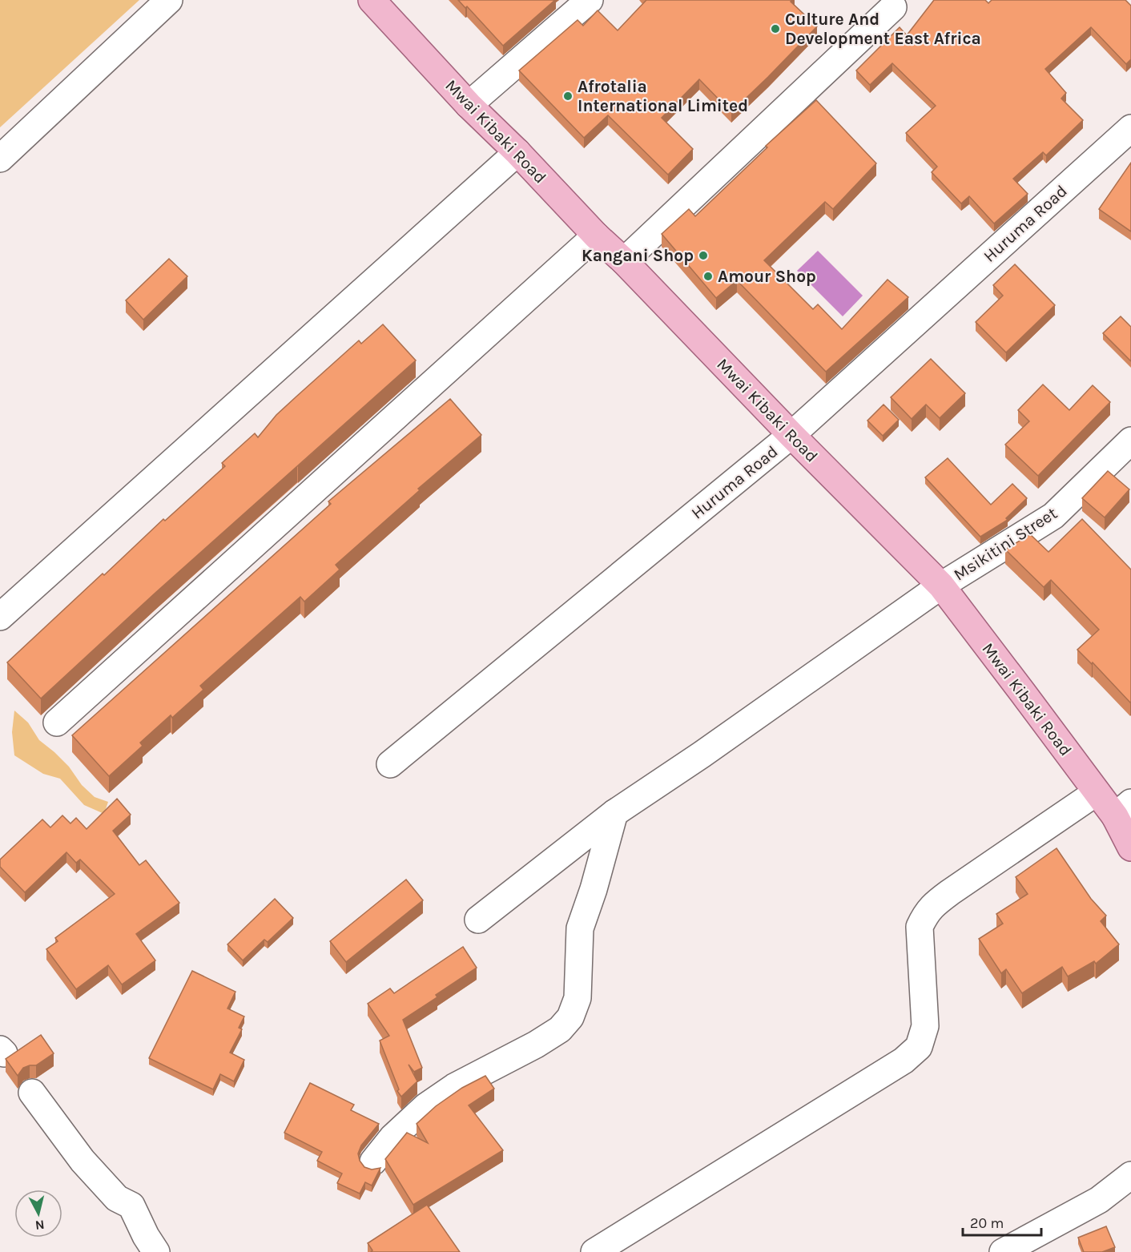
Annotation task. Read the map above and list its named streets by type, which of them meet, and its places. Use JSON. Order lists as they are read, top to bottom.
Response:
{
  "streets": {
    "main road": ["Mwai Kibaki Road"],
    "street": ["Huruma Road", "Msikitini Street"]
  },
  "crossings": [
    ["Mwai Kibaki Road", "Huruma Road"],
    ["Mwai Kibaki Road", "Msikitini Street"]
  ],
  "places": [
    "Culture And Development East Africa",
    "Afrotalia International Limited",
    "Kangani Shop",
    "Amour Shop"
  ],
  "scale_bar": "20 m",
  "north": "bottom"
}
